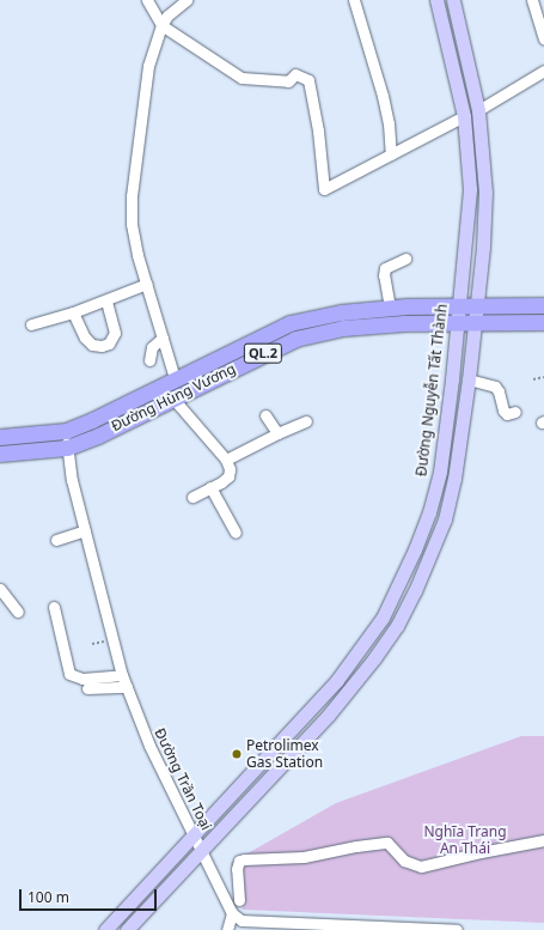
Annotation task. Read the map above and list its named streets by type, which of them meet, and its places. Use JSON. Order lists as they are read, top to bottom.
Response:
{
  "streets": {
    "highway": ["QL.2", "Đường Hùng Vương"],
    "main road": ["Đường Nguyễn Tất Thành"],
    "street": ["Đường Trần Toại"]
  },
  "crossings": [
    ["Đường Nguyễn Tất Thành", "Đường Hùng Vương"],
    ["Đường Nguyễn Tất Thành", "Đường Trần Toại"],
    ["Đường Hùng Vương", "Đường Trần Toại"]
  ],
  "parks": ["Nghĩa Trang An Thái"],
  "places": ["Petrolimex Gas Station"],
  "scale_bar": "100 m"
}
